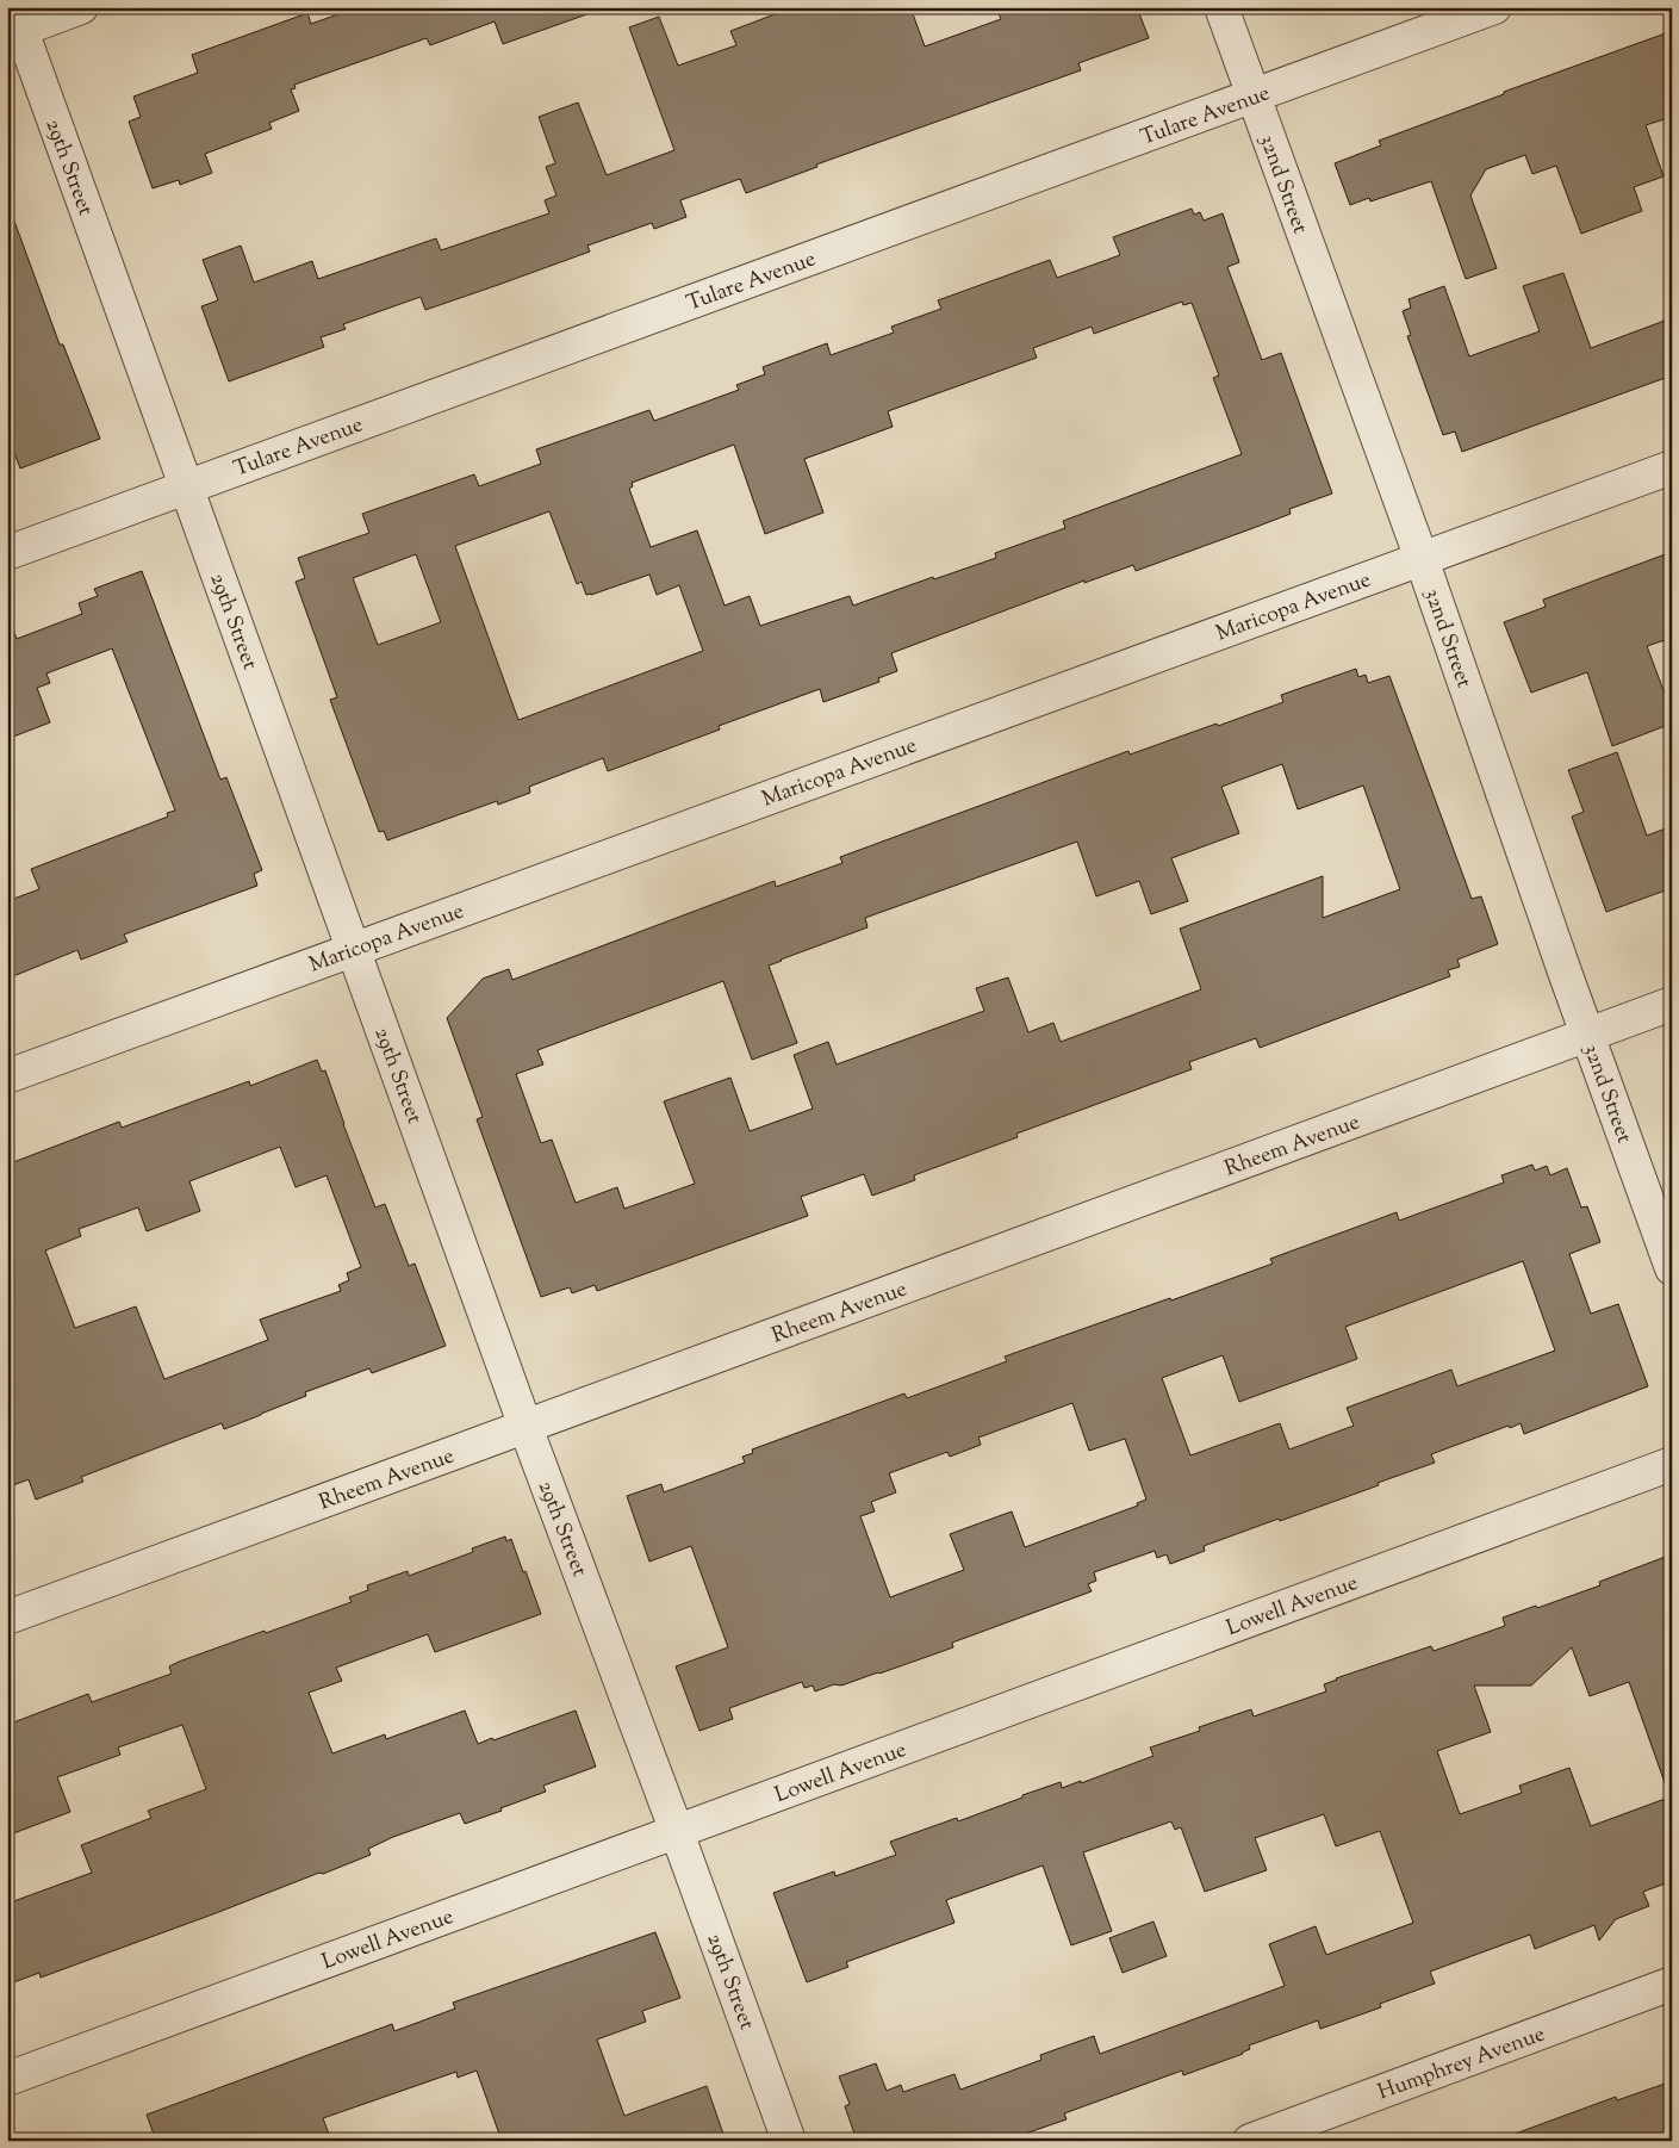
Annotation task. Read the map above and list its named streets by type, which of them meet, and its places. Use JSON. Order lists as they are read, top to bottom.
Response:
{
  "streets": {
    "street": [
      "Tulare Avenue",
      "29th Street",
      "32nd Street",
      "Maricopa Avenue",
      "Rheem Avenue",
      "Lowell Avenue",
      "Humphrey Avenue"
    ]
  },
  "crossings": [
    ["Tulare Avenue", "29th Street"],
    ["Tulare Avenue", "32nd Street"],
    ["29th Street", "Maricopa Avenue"],
    ["29th Street", "Rheem Avenue"],
    ["29th Street", "Lowell Avenue"],
    ["32nd Street", "Maricopa Avenue"],
    ["32nd Street", "Rheem Avenue"]
  ]
}
